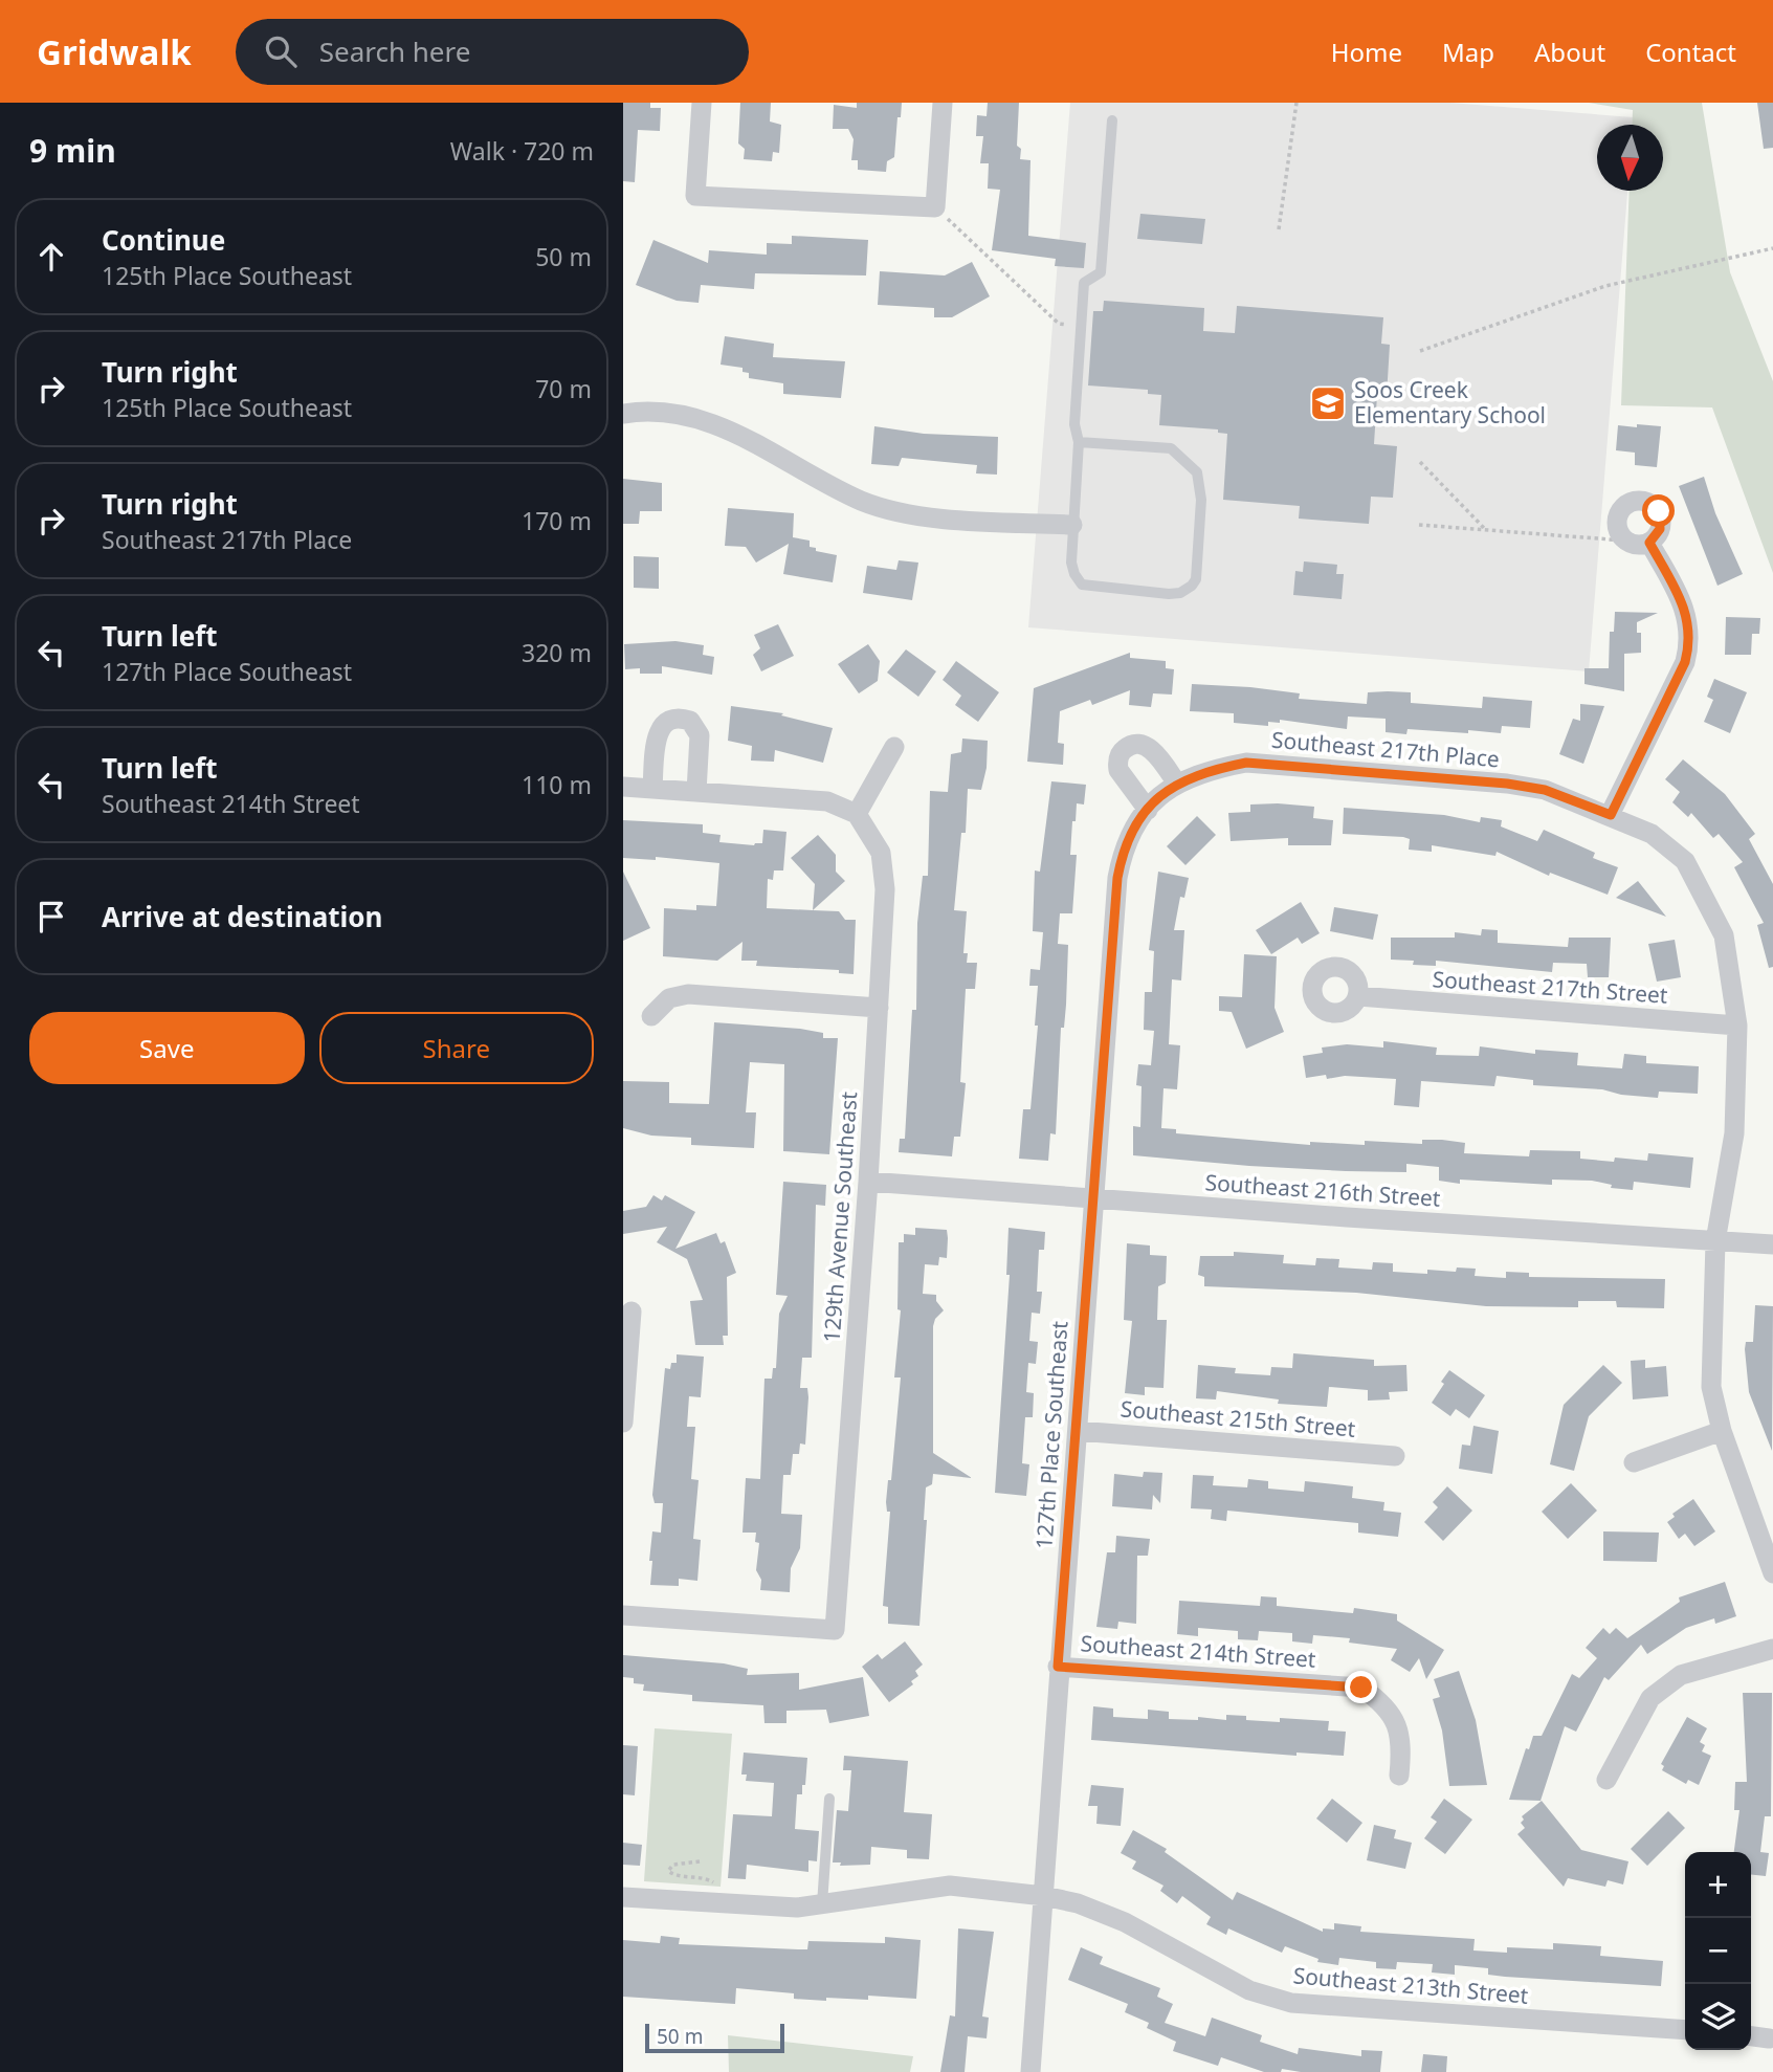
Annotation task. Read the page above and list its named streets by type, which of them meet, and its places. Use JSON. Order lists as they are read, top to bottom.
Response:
{
  "streets": {
    "street": [
      "Southeast 217th Place",
      "Southeast 217th Street",
      "Southeast 216th Street",
      "129th Avenue Southeast",
      "Southeast 215th Street",
      "127th Place Southeast",
      "Southeast 214th Street",
      "Southeast 213th Street"
    ]
  },
  "crossings": [
    ["Southeast 217th Place", "Southeast 217th Street"],
    ["Southeast 217th Place", "Southeast 216th Street"],
    ["Southeast 217th Place", "127th Place Southeast"],
    ["Southeast 216th Street", "129th Avenue Southeast"],
    ["Southeast 216th Street", "127th Place Southeast"],
    ["Southeast 215th Street", "127th Place Southeast"],
    ["127th Place Southeast", "Southeast 214th Street"],
    ["127th Place Southeast", "Southeast 213th Street"]
  ],
  "places": {
    "school or university": ["Soos Creek Elementary School"]
  },
  "scale_bar": "50 m",
  "north": "bottom",
  "page": {
    "header": "Gridwalk",
    "search": "Search here",
    "nav": [
      "Home",
      "Map",
      "About",
      "Contact"
    ],
    "heading": ["9 min", "Walk · 720 m"],
    "list": [
      ["Continue", "125th Place Southeast", "50 m"],
      ["Turn right", "125th Place Southeast", "70 m"],
      ["Turn right", "Southeast 217th Place", "170 m"],
      ["Turn left", "127th Place Southeast", "320 m"],
      ["Turn left", "Southeast 214th Street", "110 m"],
      "Arrive at destination"
    ],
    "buttons": ["Save", "Share"],
    "map_buttons": ["+", "−"],
    "scale": "50 m"
  }
}
